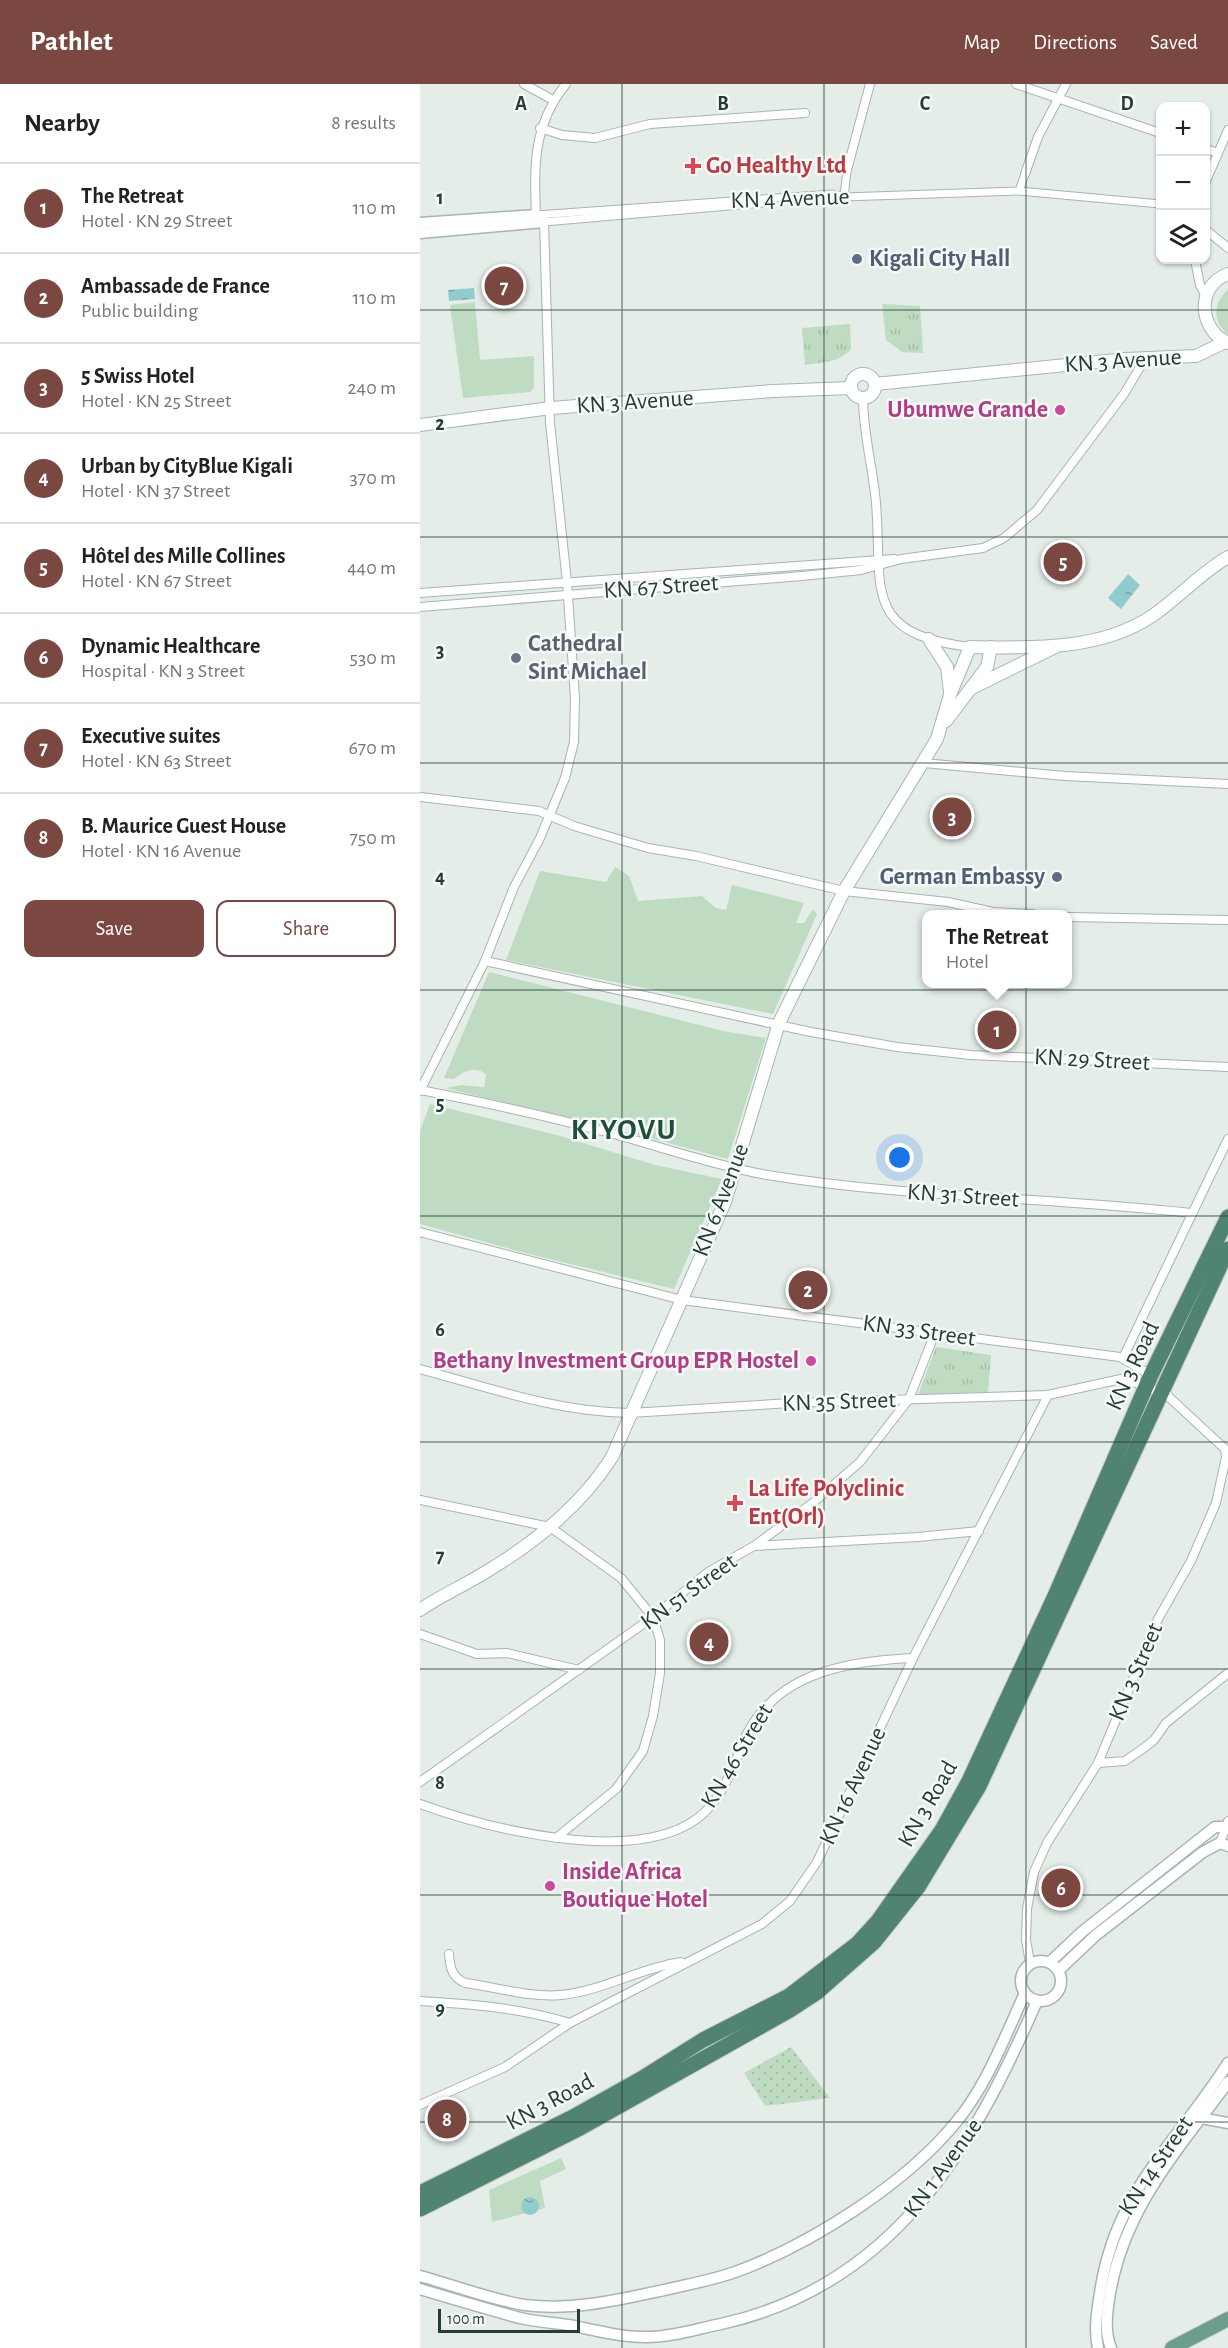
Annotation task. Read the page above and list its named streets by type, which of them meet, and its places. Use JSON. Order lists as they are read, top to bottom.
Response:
{
  "streets": {
    "highway": ["KN 3 Road"],
    "main road": ["KN 3 Avenue", "KN 6 Avenue"],
    "street": [
      "KN 4 Avenue",
      "KN 67 Street",
      "KN 29 Street",
      "KN 31 Street",
      "KN 33 Street",
      "KN 35 Street",
      "KN 51 Street",
      "KN 3 Street",
      "KN 46 Street",
      "KN 16 Avenue",
      "KN 14 Street",
      "KN 1 Avenue"
    ]
  },
  "crossings": [
    ["KN 3 Avenue", "KN 67 Street"],
    ["KN 29 Street", "KN 6 Avenue"],
    ["KN 31 Street", "KN 6 Avenue"],
    ["KN 6 Avenue", "KN 33 Street"],
    ["KN 6 Avenue", "KN 35 Street"],
    ["KN 33 Street", "KN 3 Road"],
    ["KN 33 Street", "KN 51 Street"],
    ["KN 3 Road", "KN 3 Street"],
    ["KN 35 Street", "KN 51 Street"],
    ["KN 35 Street", "KN 16 Avenue"],
    ["KN 3 Street", "KN 1 Avenue"],
    ["KN 46 Street", "KN 16 Avenue"]
  ],
  "districts": ["KIYOVU"],
  "places": {
    "health": ["Go Healthy Ltd", "La Life Polyclinic Ent(Orl)"],
    "other": [
      "Kigali City Hall",
      "Ubumwe Grande",
      "Cathedral Sint Michael",
      "German Embassy",
      "Bethany Investment Group EPR Hostel",
      "Inside Africa Boutique Hotel"
    ]
  },
  "scale_bar": "100 m",
  "page": {
    "header": "Pathlet",
    "nav": ["Map", "Directions", "Saved"],
    "heading": ["Nearby", "8 results"],
    "map_buttons": ["+", "−"],
    "list": [
      {
        "mark": "1",
        "name": "The Retreat",
        "note": "Hotel · KN 29 Street",
        "value": "110 m"
      },
      {
        "mark": "2",
        "name": "Ambassade de France",
        "note": "Public building",
        "value": "110 m"
      },
      {
        "mark": "3",
        "name": "5 Swiss Hotel",
        "note": "Hotel · KN 25 Street",
        "value": "240 m"
      },
      {
        "mark": "4",
        "name": "Urban by CityBlue Kigali",
        "note": "Hotel · KN 37 Street",
        "value": "370 m"
      },
      {
        "mark": "5",
        "name": "Hôtel des Mille Collines",
        "note": "Hotel · KN 67 Street",
        "value": "440 m"
      },
      {
        "mark": "6",
        "name": "Dynamic Healthcare",
        "note": "Hospital · KN 3 Street",
        "value": "530 m"
      },
      {
        "mark": "7",
        "name": "Executive suites",
        "note": "Hotel · KN 63 Street",
        "value": "670 m"
      },
      {
        "mark": "8",
        "name": "B. Maurice Guest House",
        "note": "Hotel · KN 16 Avenue",
        "value": "750 m"
      }
    ],
    "pins": [
      "7",
      "5",
      "3",
      "1",
      "2",
      "4",
      "6",
      "8"
    ],
    "buttons": ["Save", "Share"],
    "popup": ["The Retreat", "Hotel"],
    "scale": "100 m"
  },
  "grid": {
    "columns": [
      "A",
      "B",
      "C",
      "D"
    ],
    "rows": [
      "1",
      "2",
      "3",
      "4",
      "5",
      "6",
      "7",
      "8",
      "9"
    ]
  }
}
